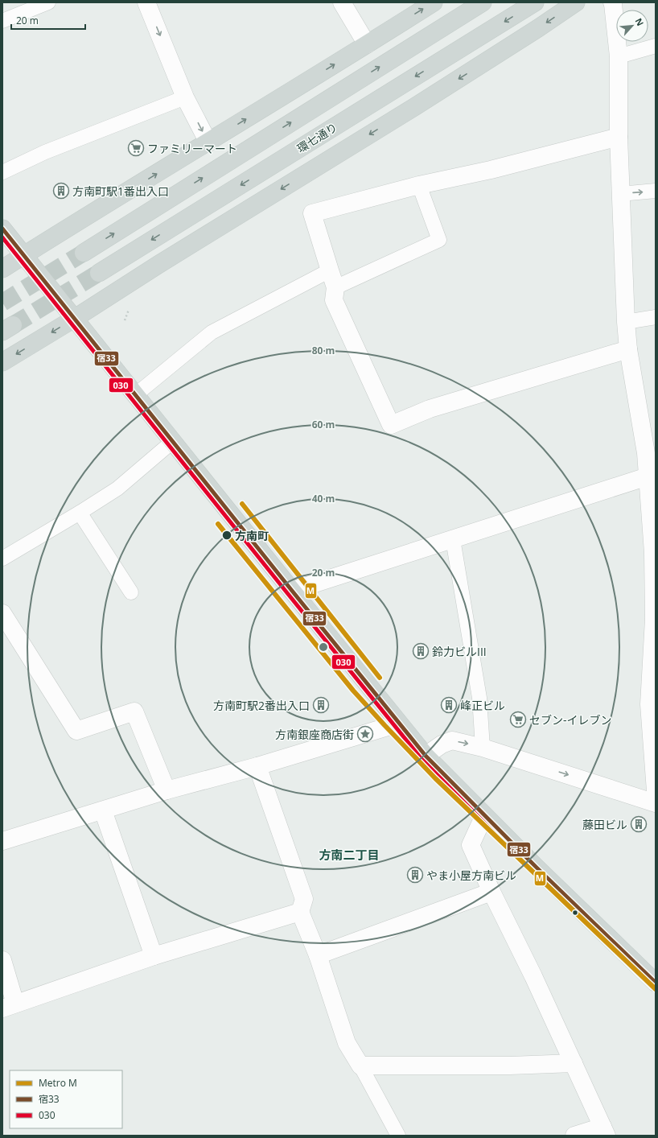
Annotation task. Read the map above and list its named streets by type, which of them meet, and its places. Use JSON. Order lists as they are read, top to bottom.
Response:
{
  "streets": {
    "main road": ["環七通り"]
  },
  "districts": ["方南二丁目"],
  "places": {
    "supermarket": ["ファミリーマート", "セブン-イレブン"],
    "building": [
      "方南町駅1番出入口",
      "鈴力ビルIII",
      "方南町駅2番出入口",
      "峰正ビル",
      "藤田ビル",
      "やま小屋方南ビル"
    ],
    "other": ["方南町"],
    "place": ["方南銀座商店街"]
  },
  "lines": ["transit line 宿33", "transit line 030", "metro line M"],
  "legend": ["Metro M", "宿33", "030"],
  "scale_bar": "20 m",
  "north": "top right",
  "rings": [
    "80 m",
    "60 m",
    "40 m",
    "20 m"
  ]
}
